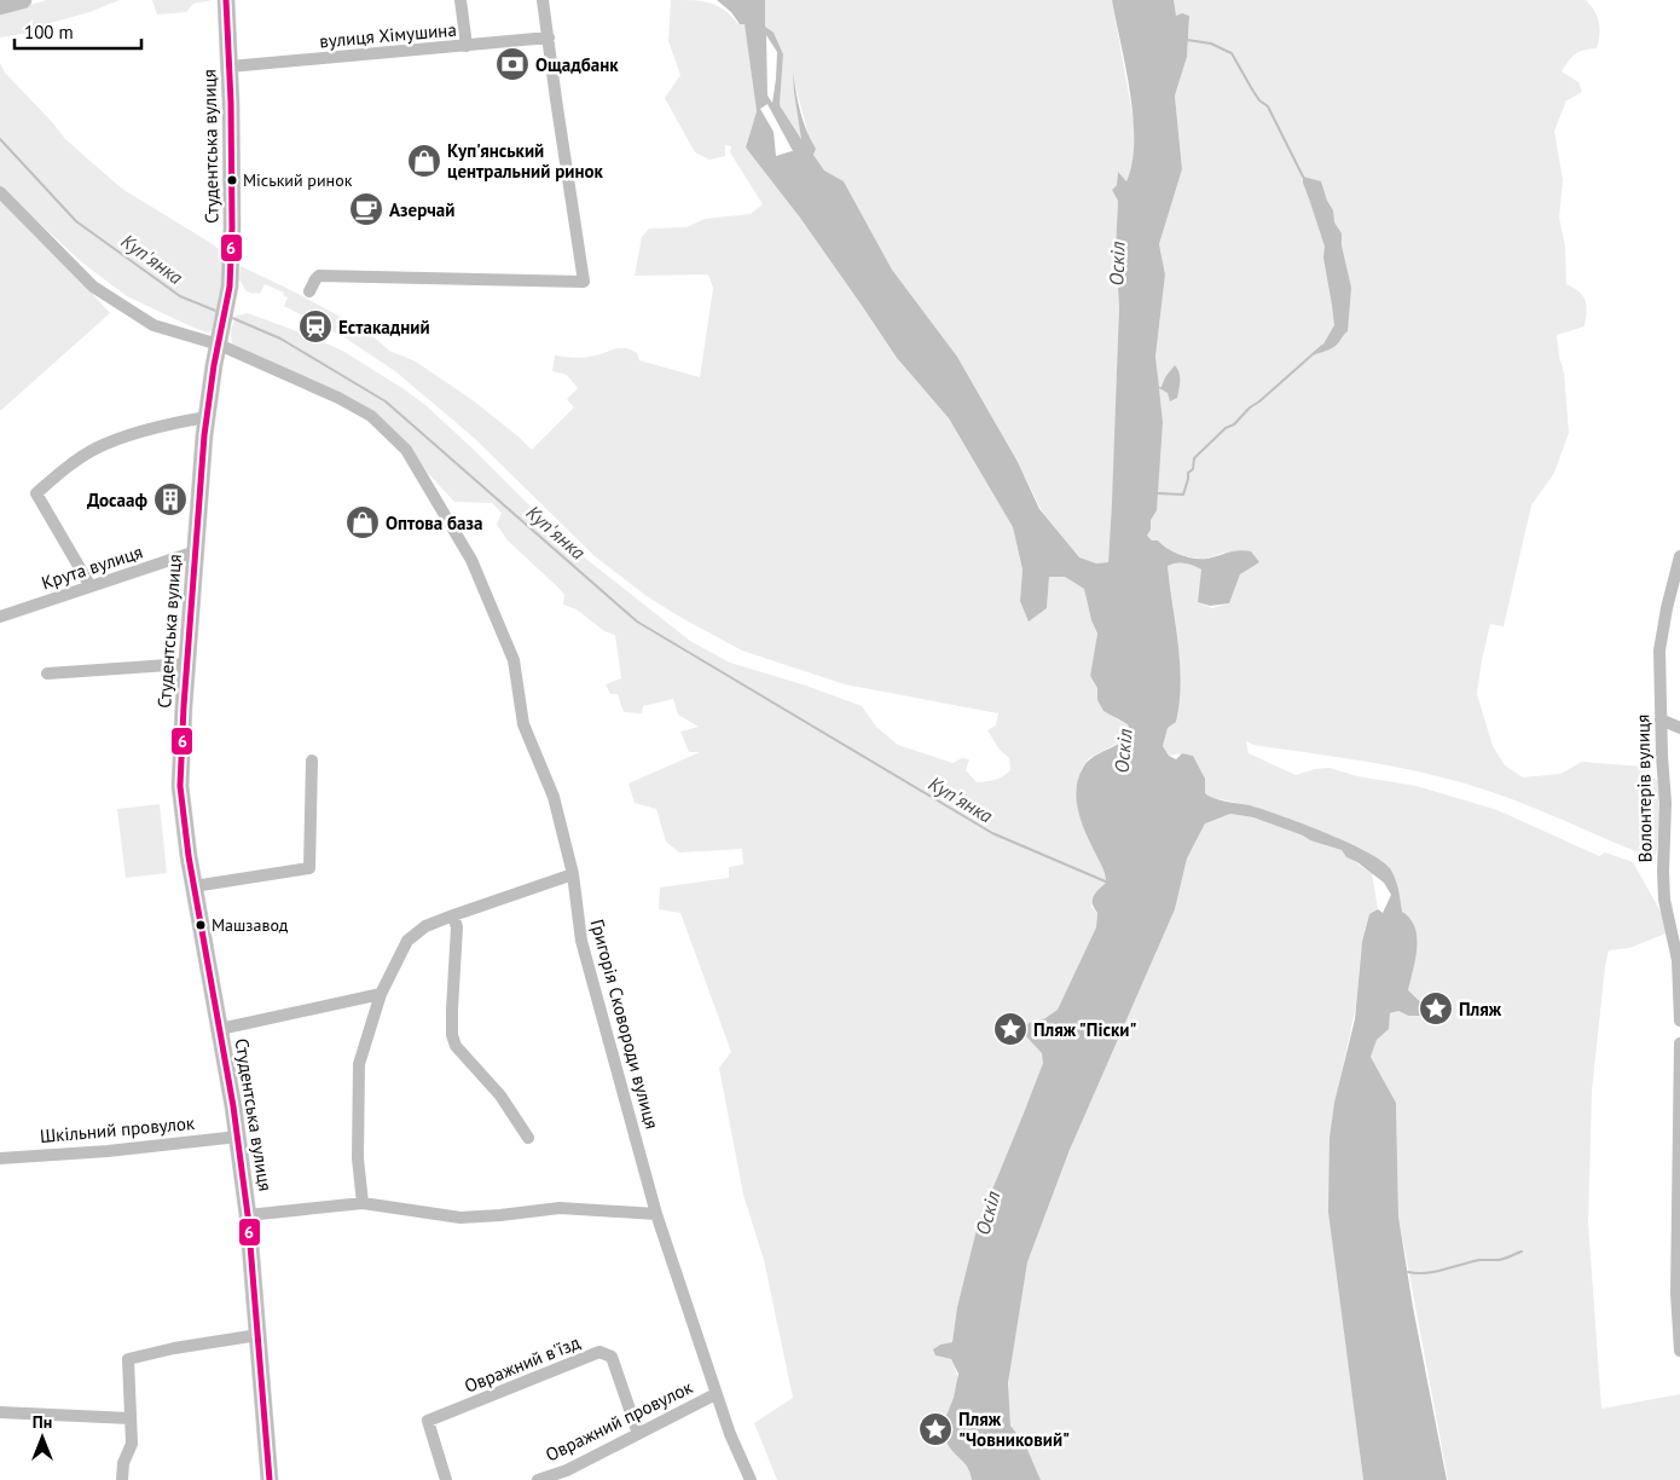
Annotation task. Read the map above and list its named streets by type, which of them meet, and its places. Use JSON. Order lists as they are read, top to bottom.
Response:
{
  "streets": {
    "main road": ["Студентська вулиця"],
    "street": [
      "вулиця Хімушина",
      "Крута вулиця",
      "Волонтерів вулиця",
      "Григорія Сковороди вулиця",
      "Шкільний провулок",
      "Овражний в'їзд",
      "Овражний провулок"
    ]
  },
  "crossings": [
    ["вулиця Хімушина", "Студентська вулиця"],
    ["Студентська вулиця", "Крута вулиця"],
    ["Студентська вулиця", "Григорія Сковороди вулиця"],
    ["Студентська вулиця", "Шкільний провулок"],
    ["Григорія Сковороди вулиця", "Овражний провулок"],
    ["Овражний в'їзд", "Овражний провулок"]
  ],
  "water": ["Куп'янка", "Оскіл"],
  "places": {
    "bank": ["Ощадбанк"],
    "shop": ["Куп'янський центральний ринок", "Оптова база"],
    "other": ["Міський ринок", "Машзавод"],
    "cafe": ["Азерчай"],
    "station": ["Естакадний"],
    "building": ["Досааф"],
    "place": ["Пляж", "Пляж \"Піски\"", "Пляж \"Човниковий\""]
  },
  "lines": ["transit line 6"],
  "scale_bar": "100 m",
  "north": "top"
}
